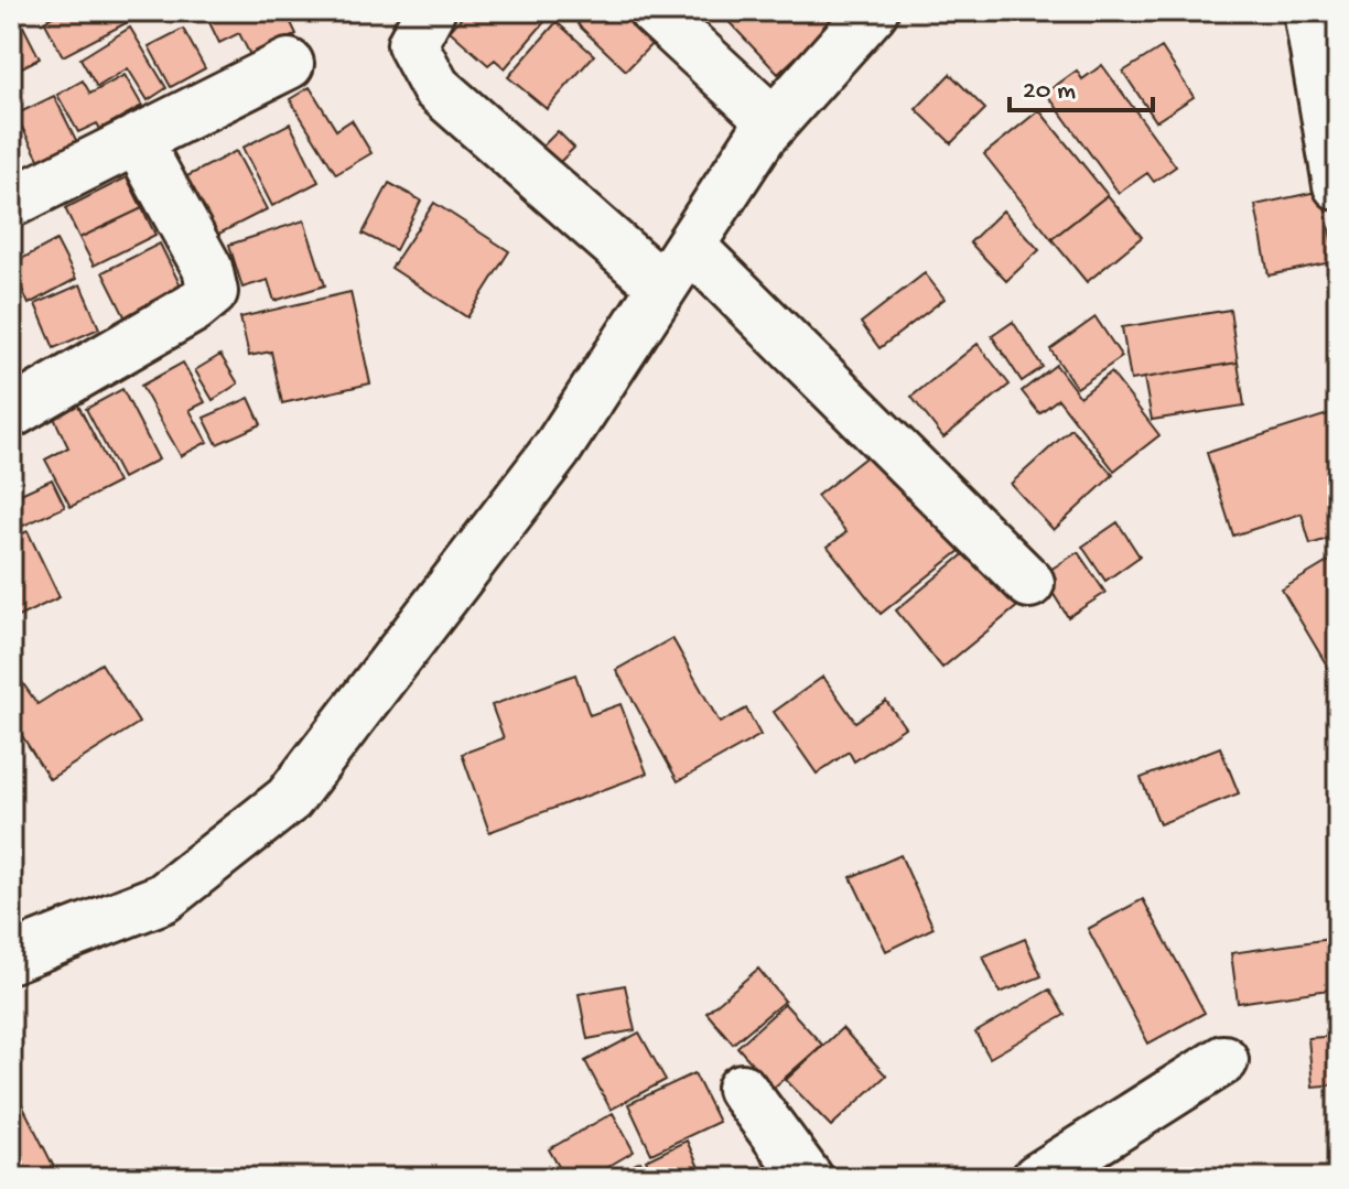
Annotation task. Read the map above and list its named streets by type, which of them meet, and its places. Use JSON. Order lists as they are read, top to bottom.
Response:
{
  "scale_bar": "20 m"
}
